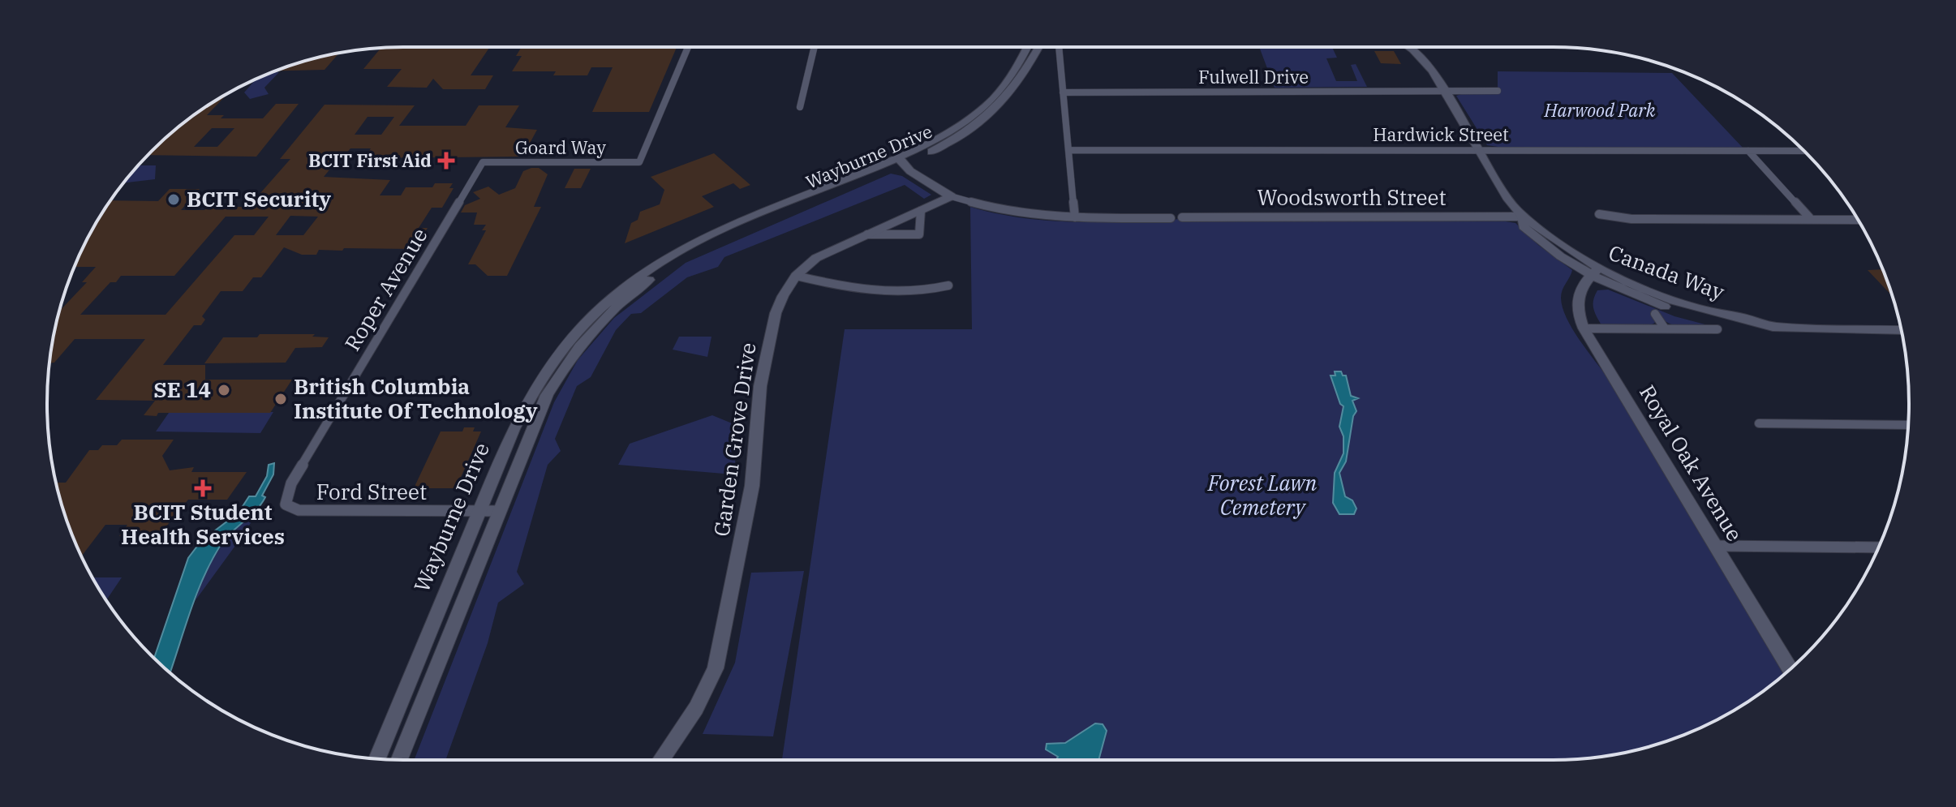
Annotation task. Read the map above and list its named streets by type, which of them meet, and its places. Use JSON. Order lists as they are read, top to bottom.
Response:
{
  "streets": {
    "street": [
      "Fulwell Drive",
      "Hardwick Street",
      "Goard Way",
      "Wayburne Drive",
      "Woodsworth Street",
      "Canada Way",
      "Roper Avenue",
      "Garden Grove Drive",
      "Royal Oak Avenue",
      "Ford Street"
    ]
  },
  "crossings": [
    ["Fulwell Drive", "Canada Way"],
    ["Hardwick Street", "Canada Way"],
    ["Goard Way", "Roper Avenue"],
    ["Wayburne Drive", "Ford Street"],
    ["Woodsworth Street", "Canada Way"],
    ["Canada Way", "Royal Oak Avenue"],
    ["Roper Avenue", "Ford Street"]
  ],
  "parks": ["Harwood Park", "Forest Lawn Cemetery"],
  "places": {
    "health": ["BCIT First Aid", "BCIT Student Health Services"],
    "other": ["BCIT Security", "SE 14", "British Columbia Institute Of Technology"]
  }
}
